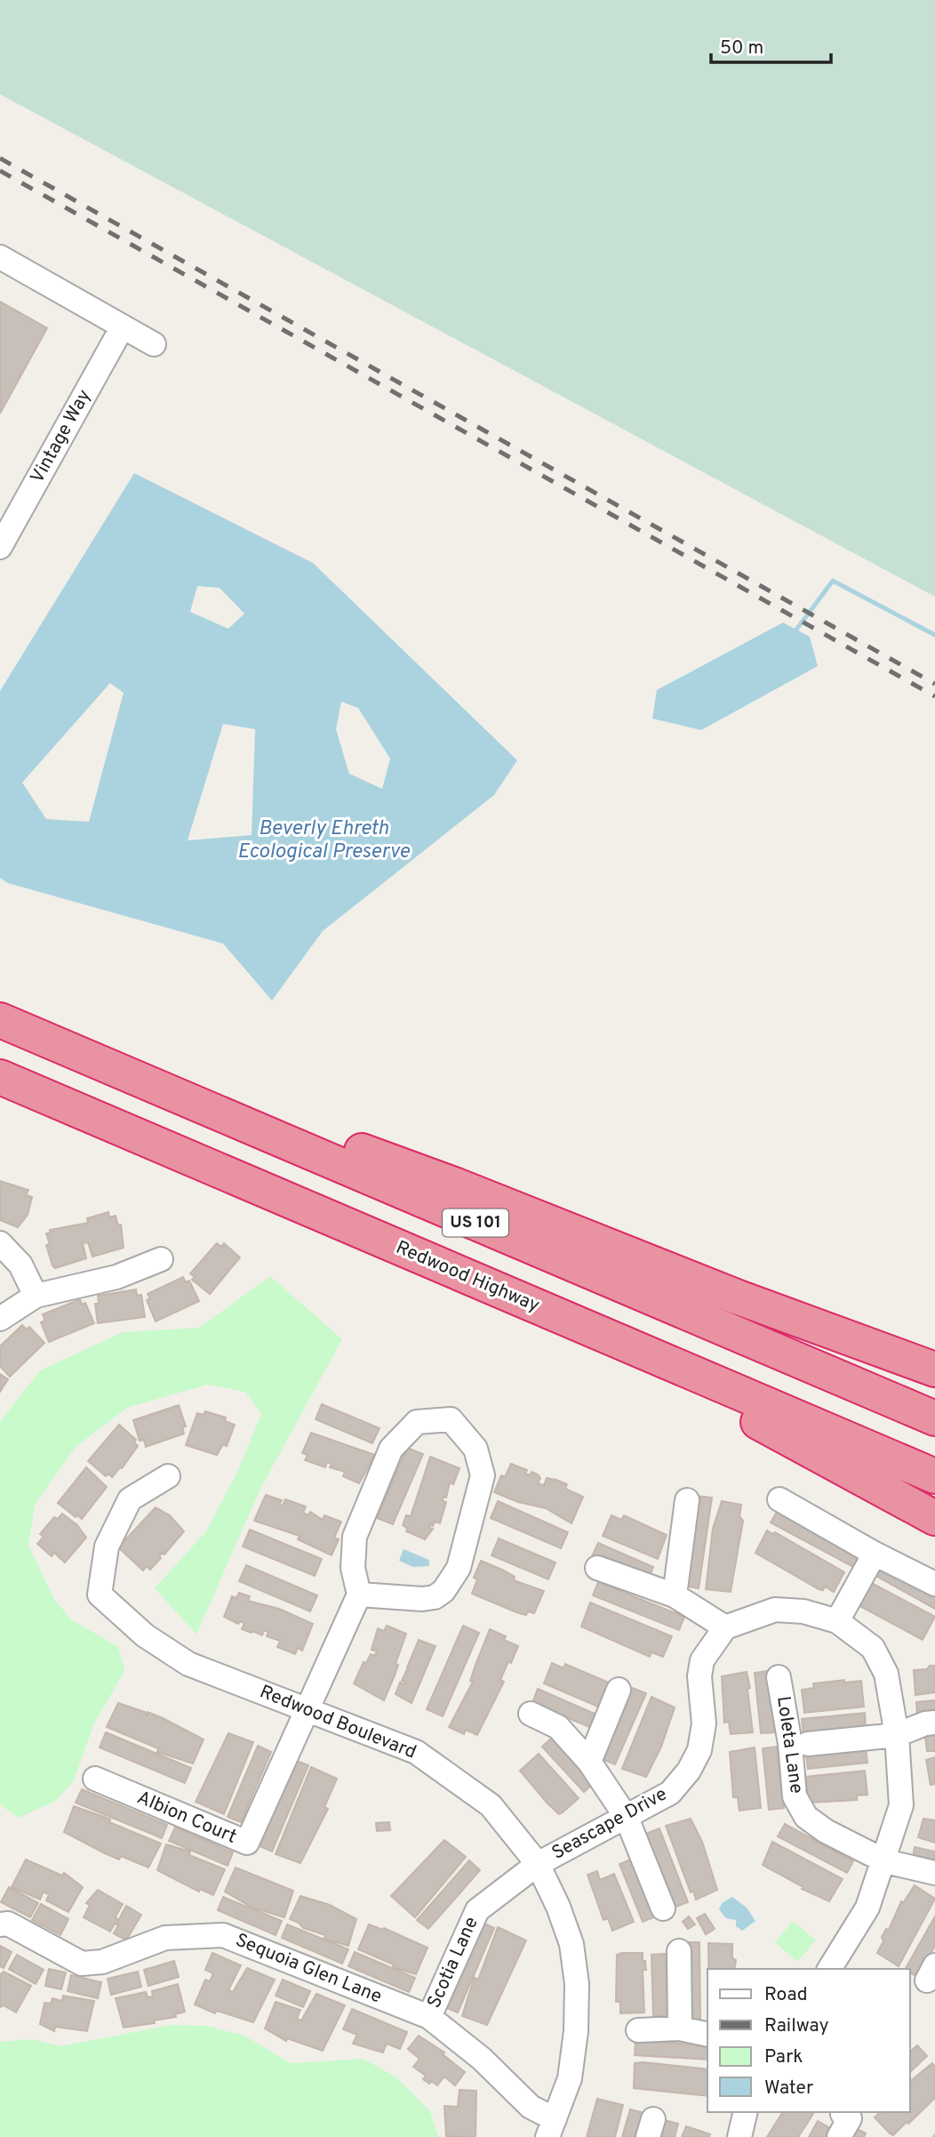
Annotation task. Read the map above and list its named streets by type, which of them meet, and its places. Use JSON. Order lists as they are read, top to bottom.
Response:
{
  "streets": {
    "highway": ["US 101", "Redwood Highway"],
    "street": [
      "Vintage Way",
      "Redwood Boulevard",
      "Loleta Lane",
      "Albion Court",
      "Seascape Drive",
      "Scotia Lane",
      "Sequoia Glen Lane"
    ]
  },
  "crossings": [
    ["Redwood Boulevard", "Albion Court"],
    ["Redwood Boulevard", "Seascape Drive"],
    ["Redwood Boulevard", "Scotia Lane"],
    ["Redwood Boulevard", "Sequoia Glen Lane"],
    ["Seascape Drive", "Scotia Lane"],
    ["Scotia Lane", "Sequoia Glen Lane"]
  ],
  "water": ["Beverly Ehreth Ecological Preserve"],
  "legend": [
    "Road",
    "Railway",
    "Park",
    "Water"
  ],
  "scale_bar": "50 m"
}
